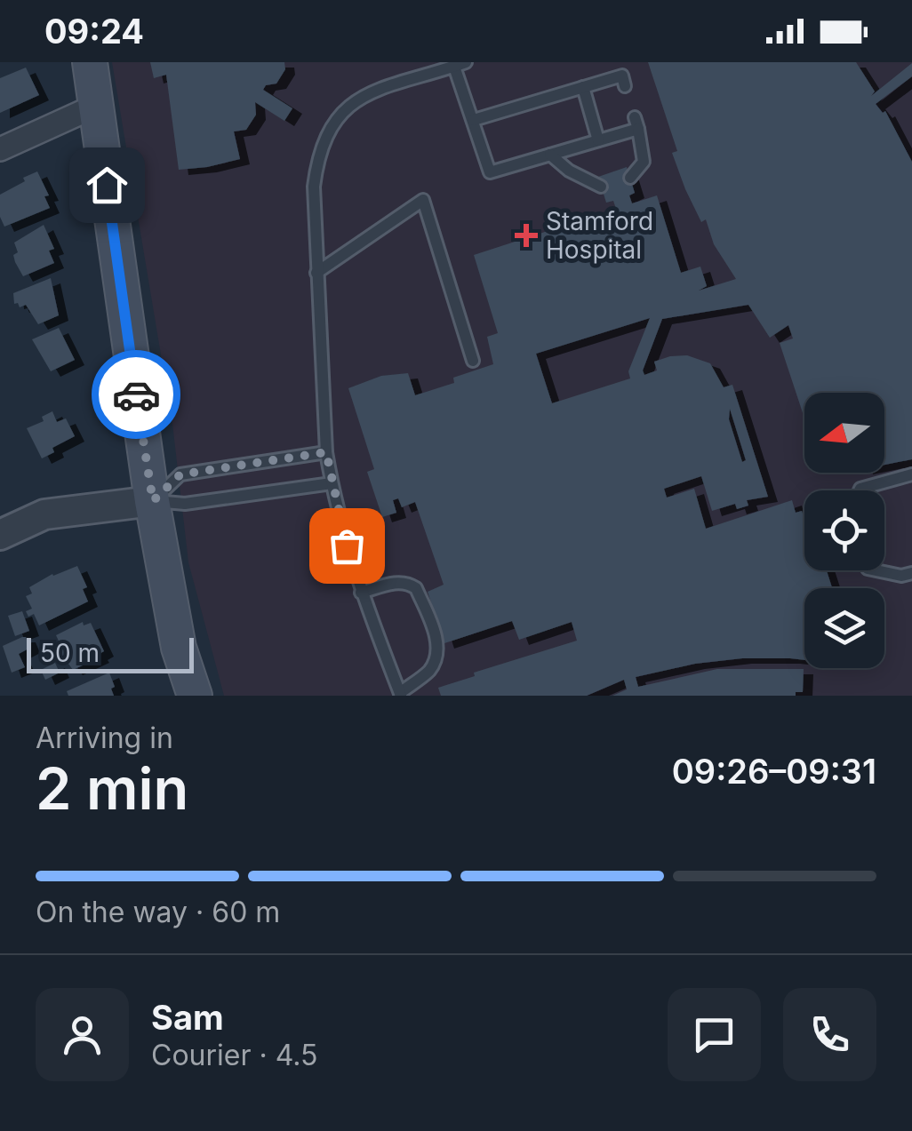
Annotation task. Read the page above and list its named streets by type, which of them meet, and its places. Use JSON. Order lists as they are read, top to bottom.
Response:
{
  "places": {
    "health": ["Stamford Hospital"]
  },
  "scale_bar": "50 m",
  "north": "left",
  "page": {
    "status": "09:24",
    "scale": "50 m",
    "heading": ["2 min", "Arriving in", "09:26–09:31"],
    "panel": ["Sam", "Courier · 4.5"],
    "bar": "On the way · 60 m"
  }
}
